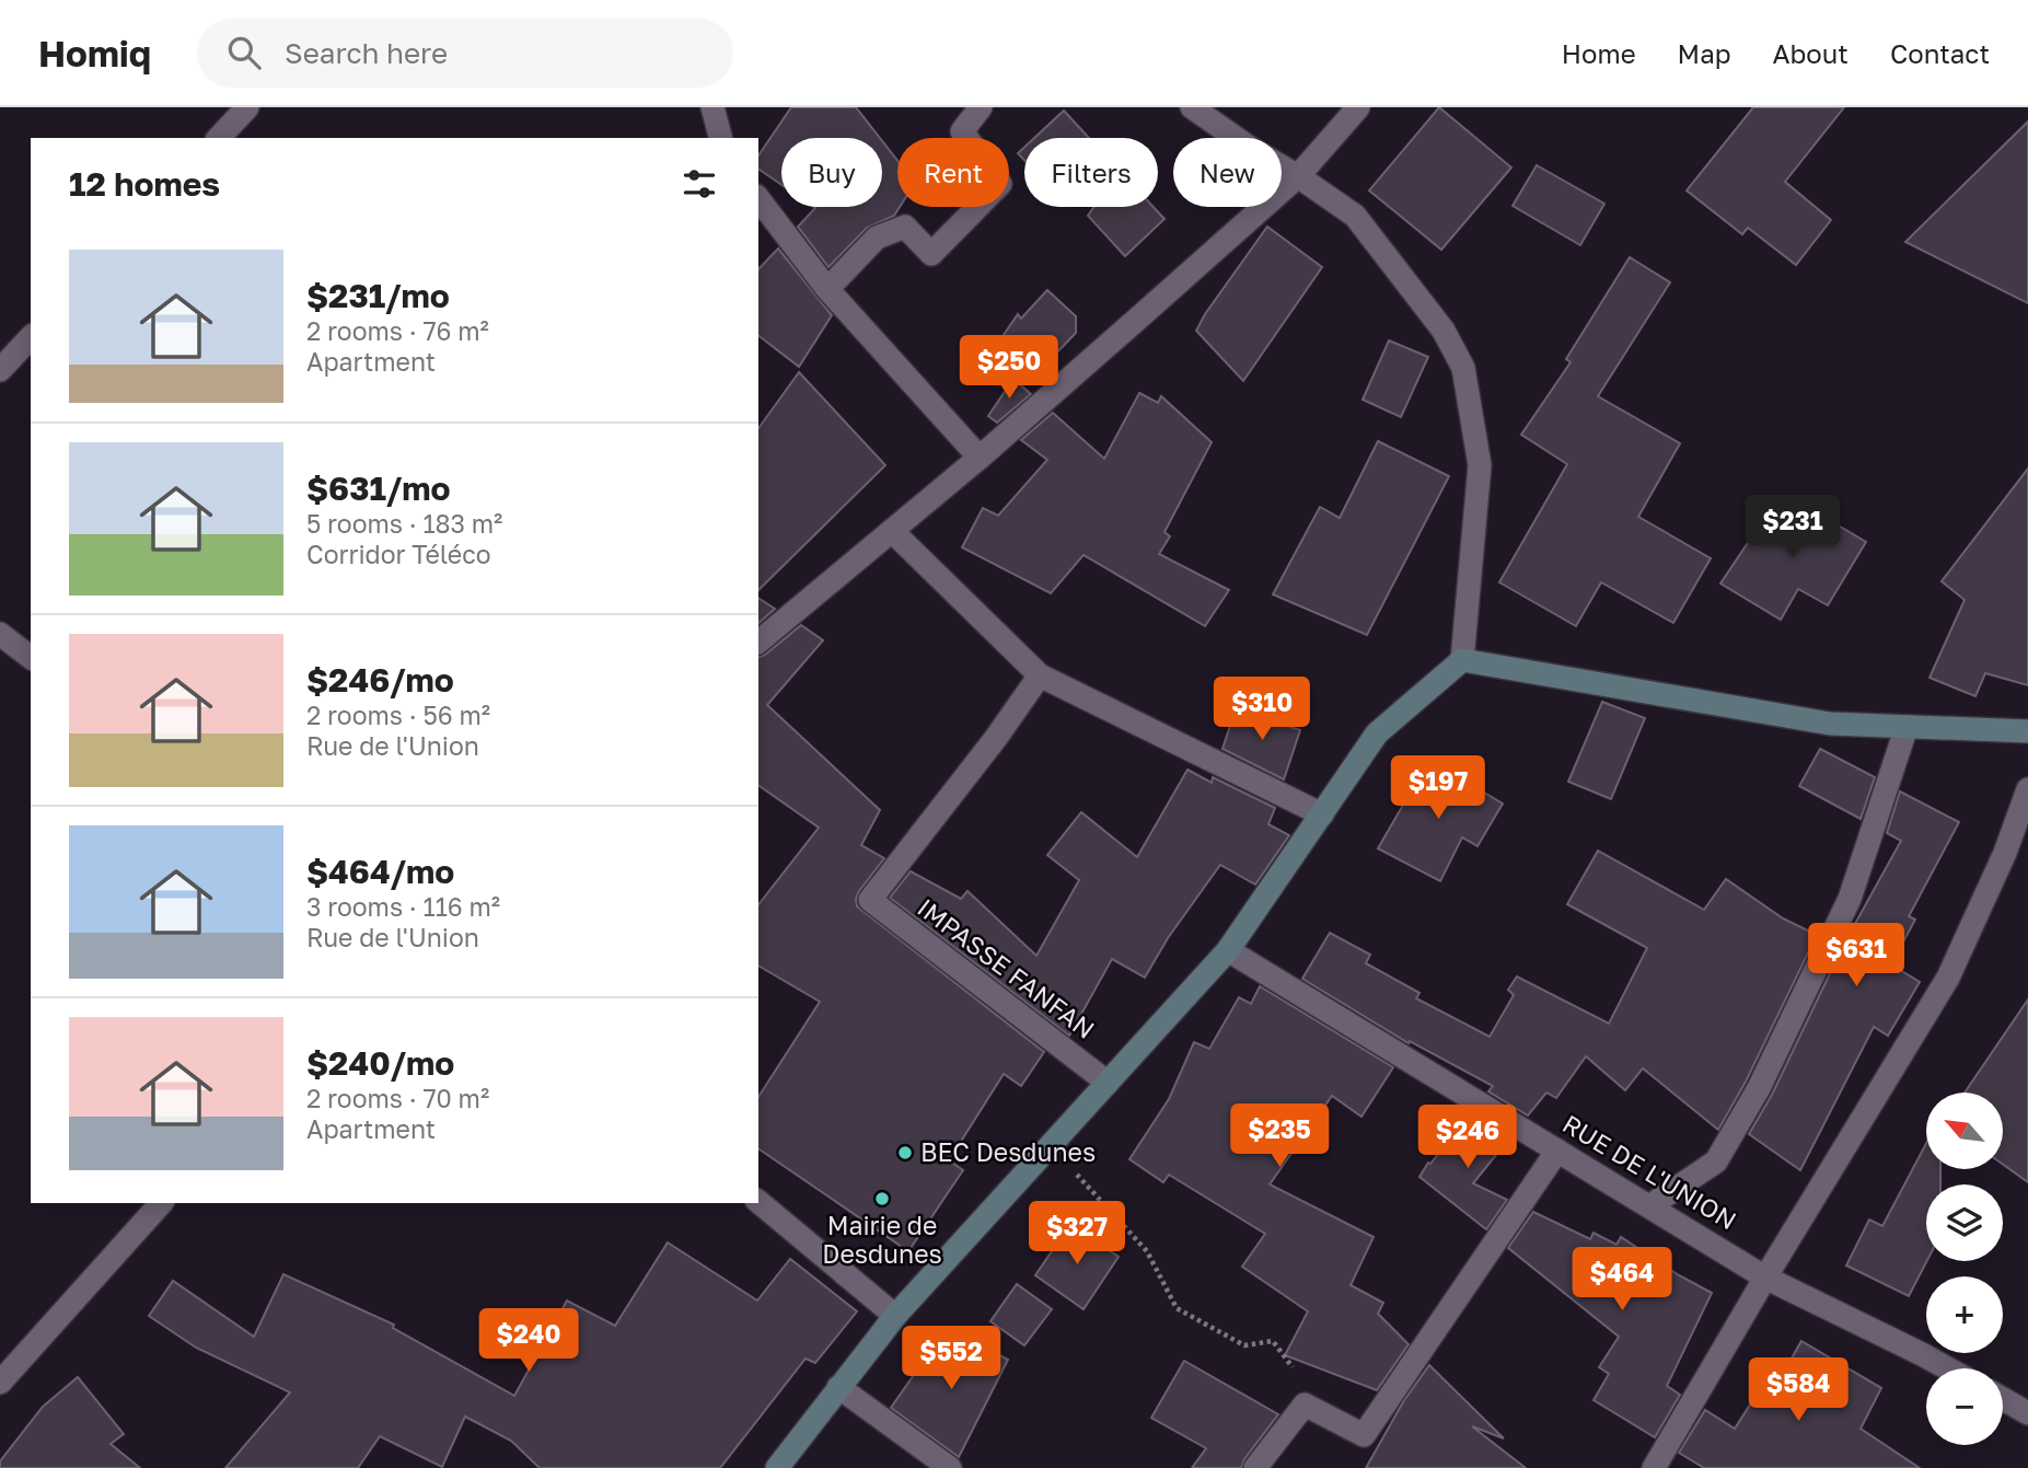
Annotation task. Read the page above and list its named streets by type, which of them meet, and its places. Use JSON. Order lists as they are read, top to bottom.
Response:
{
  "streets": {
    "street": ["IMPASSE FANFAN", "RUE DE L'UNION"]
  },
  "places": ["BEC Desdunes", "Mairie de Desdunes"],
  "north": "top left",
  "page": {
    "header": "Homiq",
    "search": "Search here",
    "nav": [
      "Home",
      "Map",
      "About",
      "Contact"
    ],
    "chip": [
      "Buy",
      "Rent",
      "Filters",
      "New"
    ],
    "heading": "12 homes",
    "list": [
      {
        "name": "$231/mo",
        "note": "2 rooms · 76 m² · Apartment"
      },
      {
        "name": "$631/mo",
        "note": "5 rooms · 183 m² · Corridor Téléco"
      },
      {
        "name": "$246/mo",
        "note": "2 rooms · 56 m² · Rue de l'Union"
      },
      {
        "name": "$464/mo",
        "note": "3 rooms · 116 m² · Rue de l'Union"
      },
      {
        "name": "$240/mo",
        "note": "2 rooms · 70 m² · Apartment"
      }
    ],
    "price": [
      "$250",
      "$231",
      "$310",
      "$197",
      "$631",
      "$235",
      "$246",
      "$327",
      "$464",
      "$240",
      "$552",
      "$584"
    ],
    "map_buttons": ["+", "−"]
  }
}
